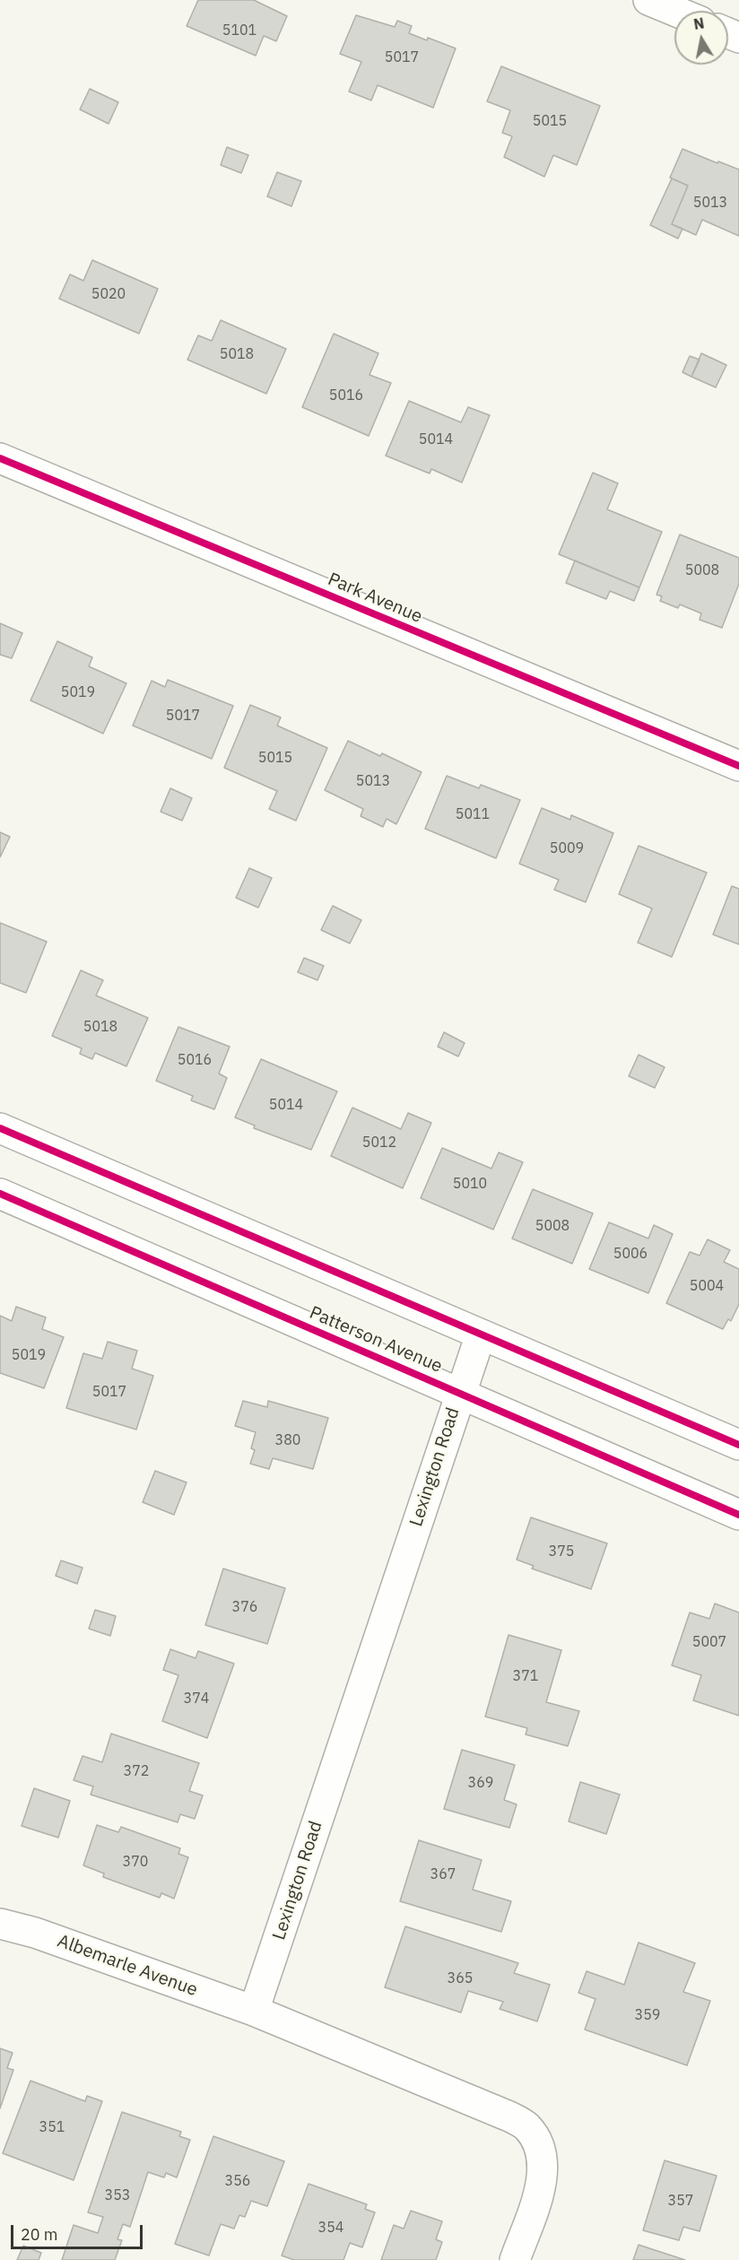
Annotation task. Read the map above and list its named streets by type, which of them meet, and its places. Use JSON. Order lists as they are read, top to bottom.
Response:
{
  "streets": {
    "street": [
      "Park Avenue",
      "Patterson Avenue",
      "Lexington Road",
      "Albemarle Avenue"
    ]
  },
  "crossings": [
    ["Patterson Avenue", "Lexington Road"],
    ["Lexington Road", "Albemarle Avenue"]
  ],
  "house_numbers": [
    "5101",
    "5017",
    "5015",
    "5013",
    "5020",
    "5018",
    "5016",
    "5014",
    "5008",
    "5019",
    "5017",
    "5015",
    "5013",
    "5011",
    "5009",
    "5018",
    "5016",
    "5014",
    "5012",
    "5010",
    "5008",
    "5006",
    "5004",
    "5019",
    "5017",
    "380",
    "375",
    "376",
    "5007",
    "371",
    "374",
    "372",
    "369",
    "370",
    "367",
    "365",
    "359",
    "351",
    "356",
    "353",
    "357",
    "354"
  ],
  "scale_bar": "20 m",
  "north": "top"
}
